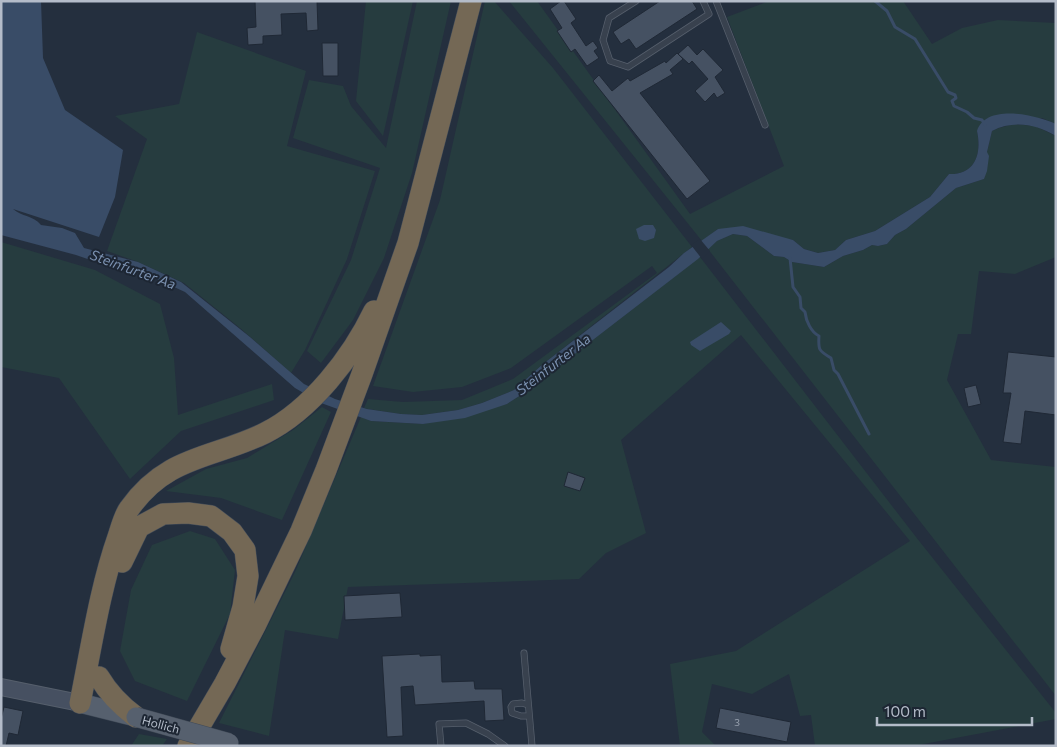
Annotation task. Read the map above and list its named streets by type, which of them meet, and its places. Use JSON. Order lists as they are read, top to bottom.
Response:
{
  "streets": {
    "main road": ["Hollich"]
  },
  "water": ["Steinfurter Aa"],
  "house_numbers": ["3"],
  "scale_bar": "100 m"
}
